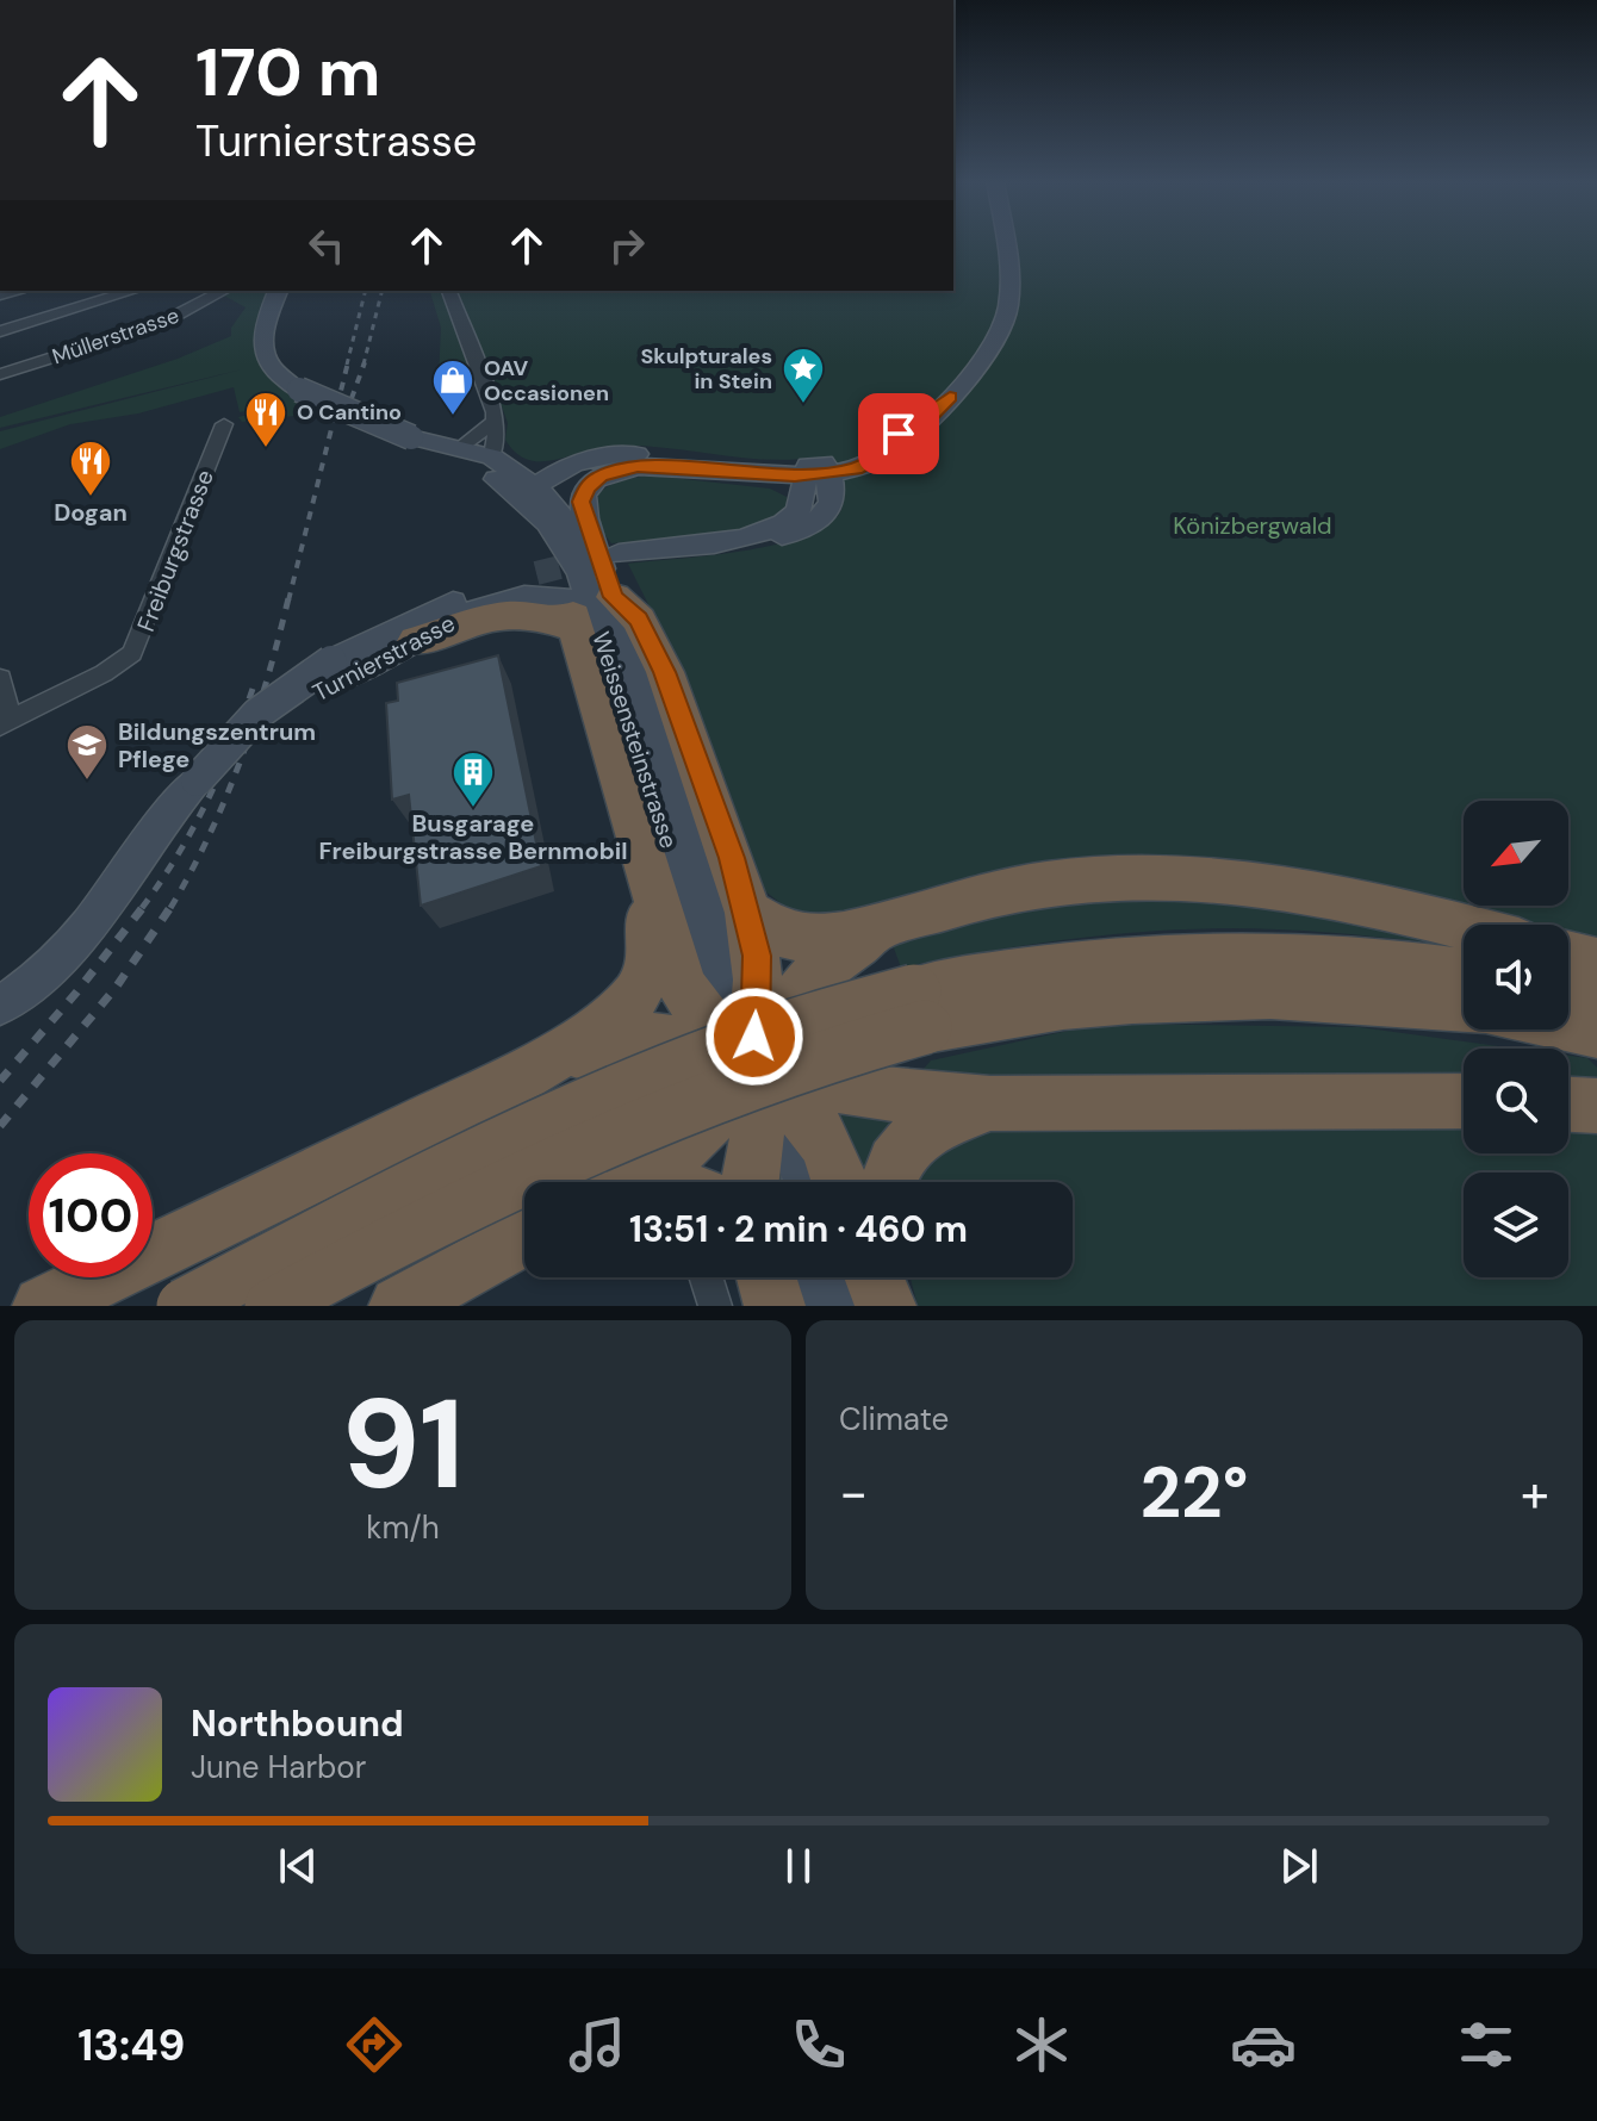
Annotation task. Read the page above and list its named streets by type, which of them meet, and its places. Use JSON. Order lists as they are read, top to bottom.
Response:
{
  "streets": {
    "main road": ["Turnierstrasse", "Weissensteinstrasse"],
    "street": ["Müllerstrasse", "Freiburgstrasse"]
  },
  "parks": ["Könizbergwald"],
  "places": {
    "place": ["Skulpturales in Stein"],
    "shop": ["OAV Occasionen"],
    "restaurant": ["O Cantino", "Dogan"],
    "school or university": ["Bildungszentrum Pflege"],
    "building": ["Busgarage Freiburgstrasse Bernmobil"]
  },
  "north": "bottom left",
  "page": {
    "turn": ["170 m", "Turnierstrasse"],
    "limit": "100",
    "trip": "13:51 · 2 min · 460 m",
    "tile": [
      ["91", "km/h"],
      "Climate"
    ],
    "heat": ["−", "22°", "+"],
    "song": ["Northbound", "June Harbor"],
    "tabs": "13:49"
  }
}
